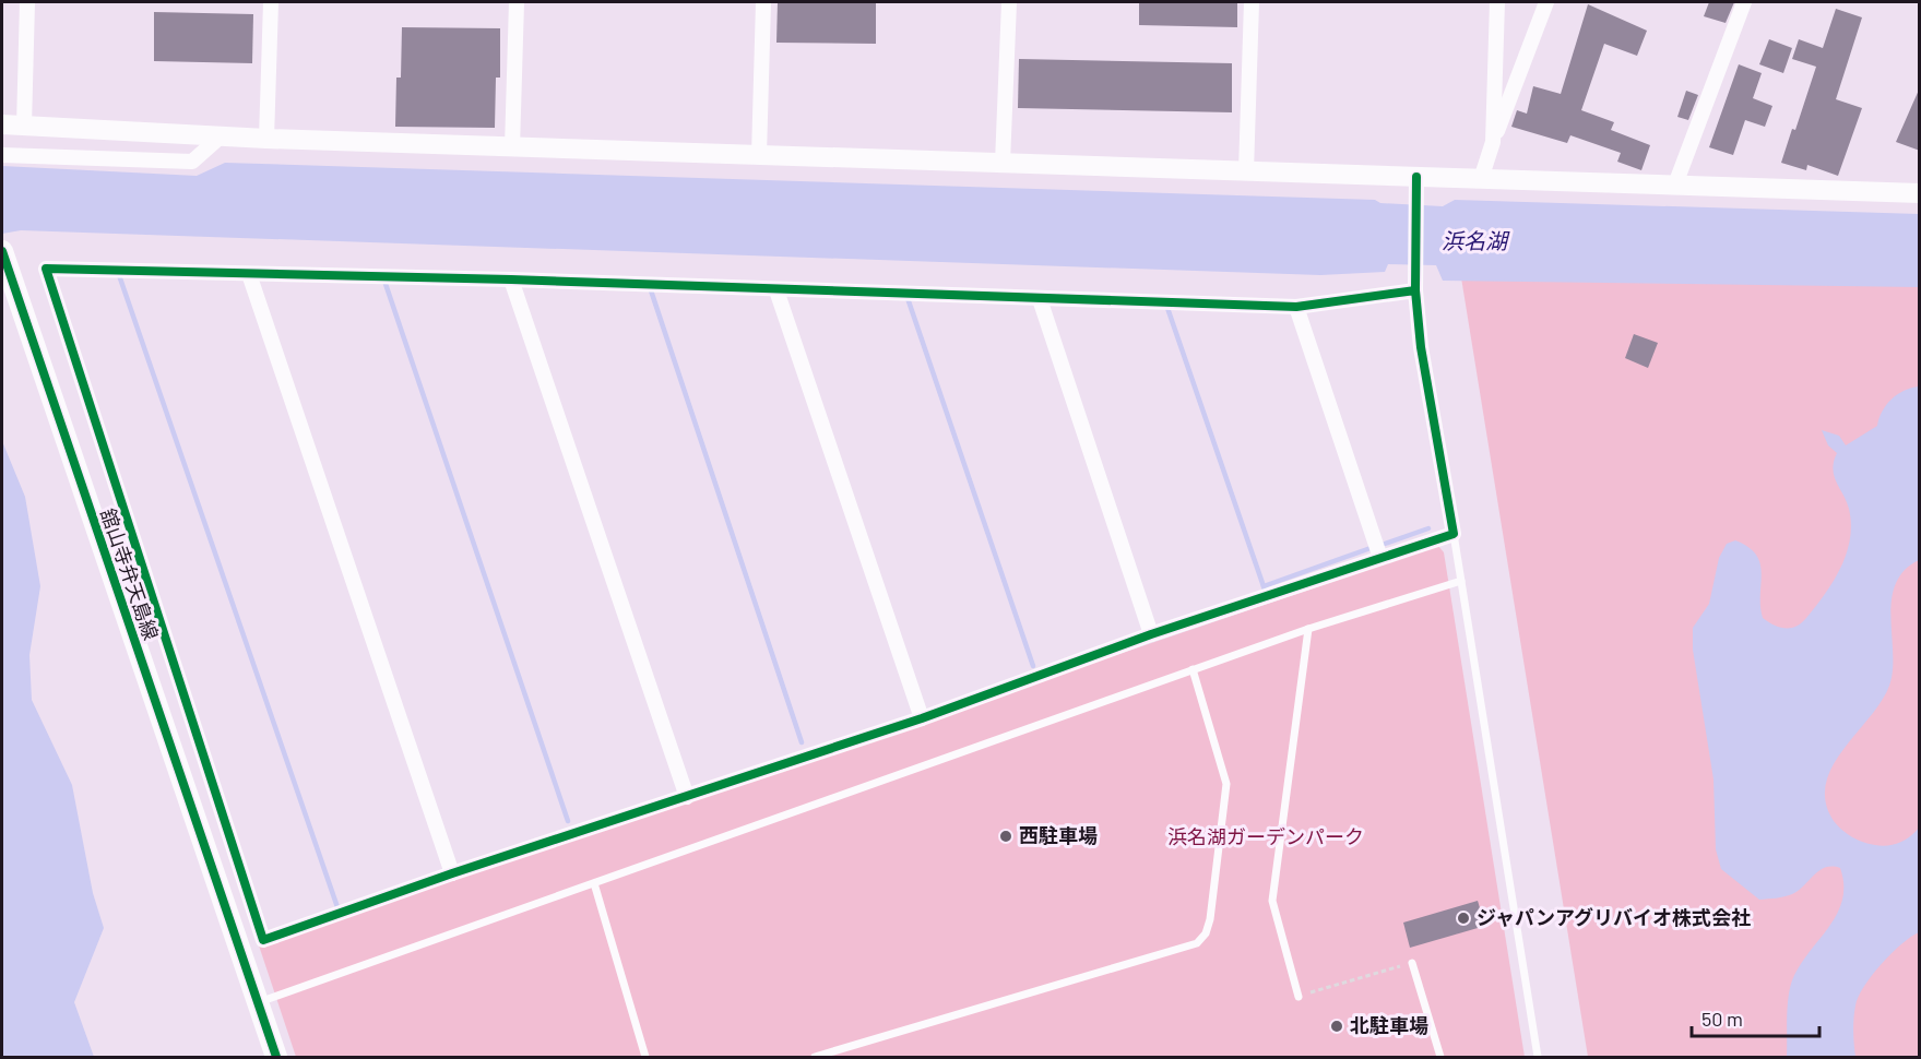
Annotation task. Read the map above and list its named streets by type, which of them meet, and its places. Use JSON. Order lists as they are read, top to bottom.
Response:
{
  "streets": {
    "main road": ["舘山寺弁天島線"]
  },
  "water": ["浜名湖"],
  "parks": ["浜名湖ガーデンパーク"],
  "places": ["西駐車場", "ジャパンアグリバイオ株式会社", "北駐車場"],
  "scale_bar": "50 m"
}
